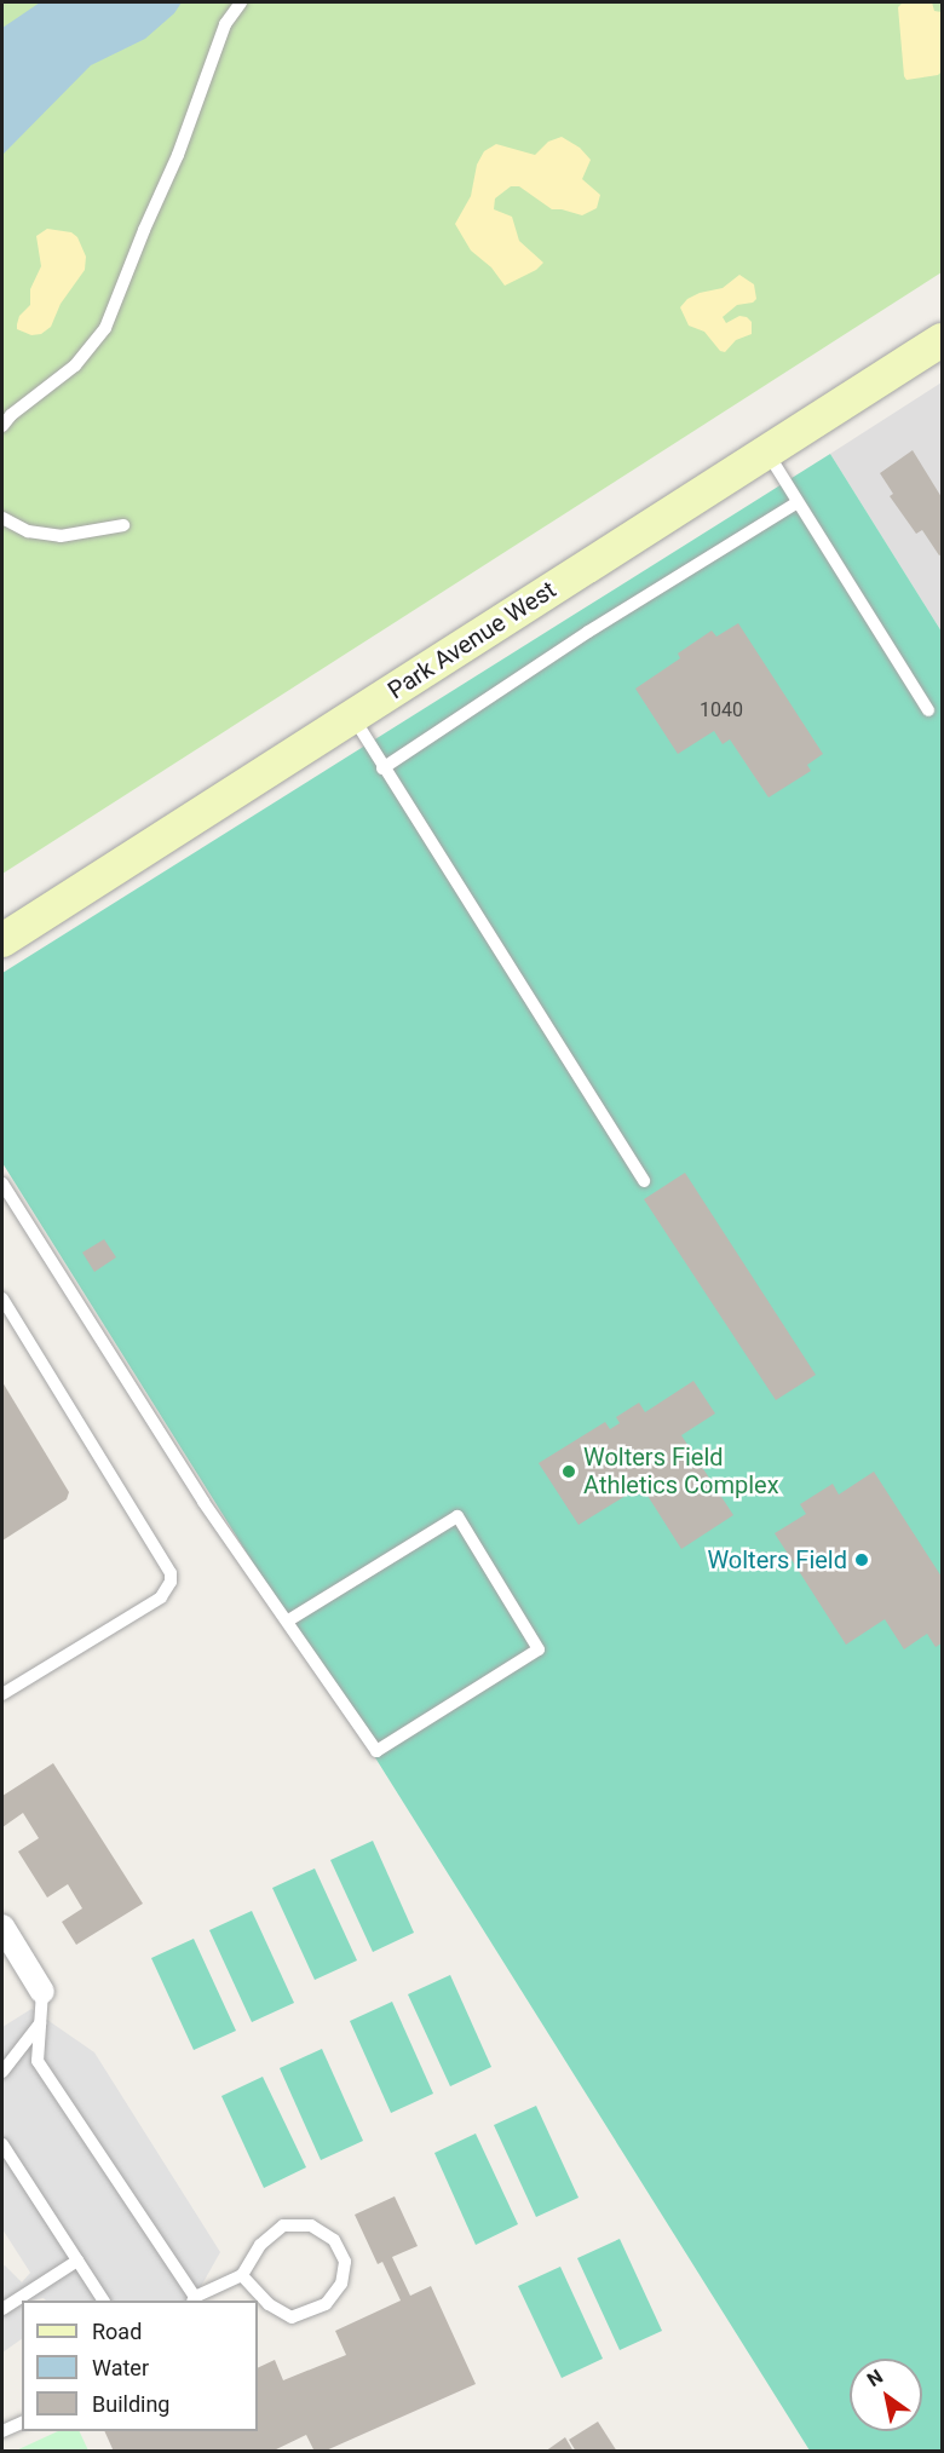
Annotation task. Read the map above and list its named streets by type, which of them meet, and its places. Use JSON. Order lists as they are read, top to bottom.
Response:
{
  "streets": {
    "street": ["Park Avenue West"]
  },
  "places": ["Wolters Field Athletics Complex", "Wolters Field"],
  "house_numbers": ["1040"],
  "legend": ["Road", "Water", "Building"],
  "north": "top left"
}
